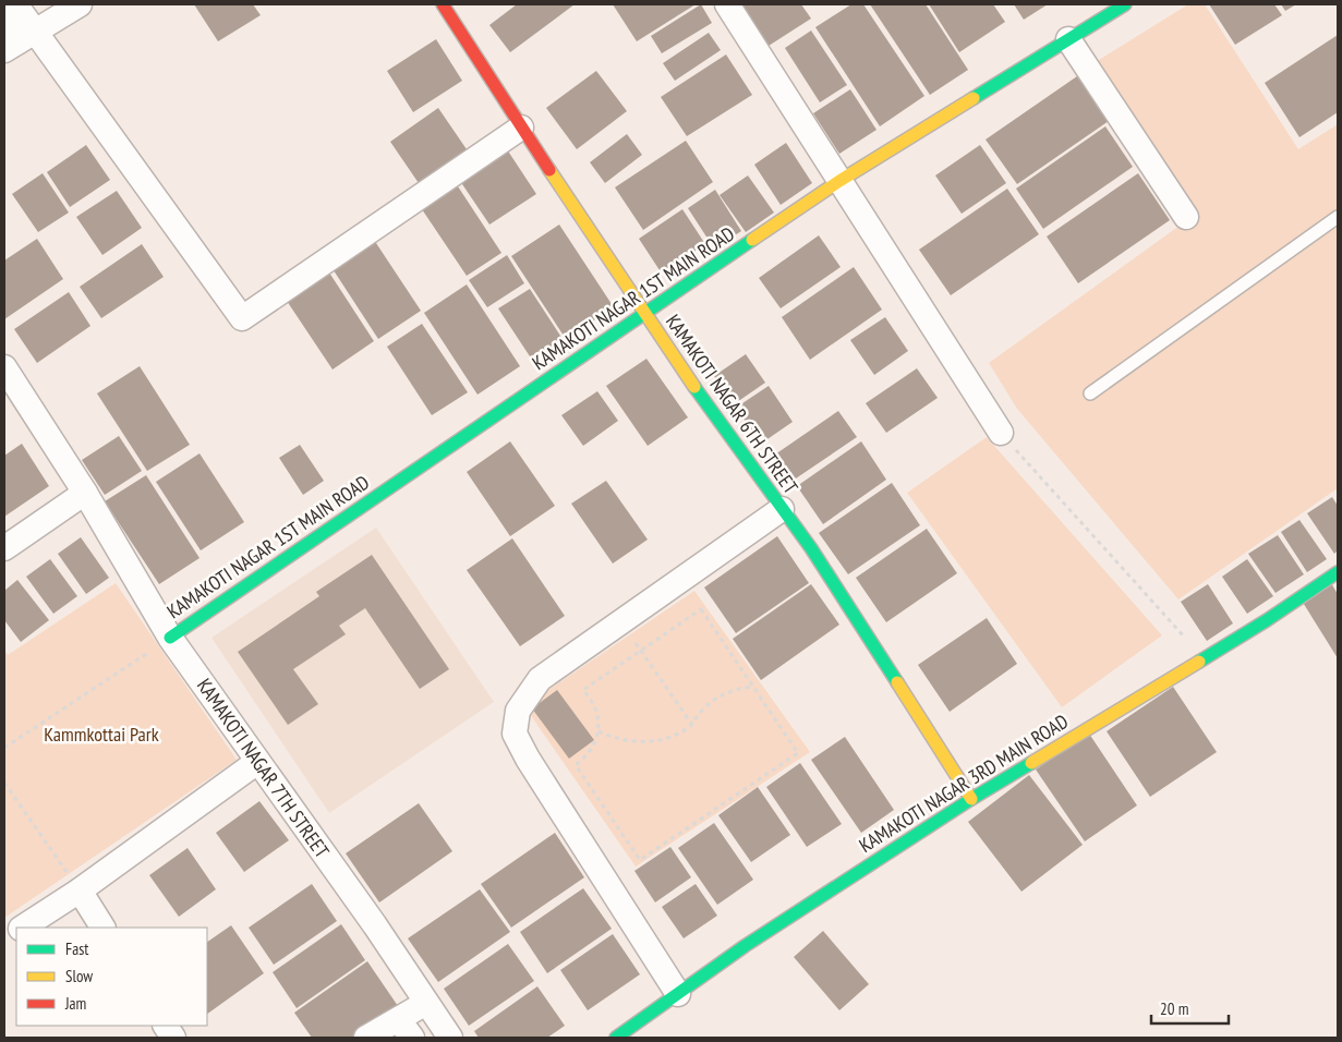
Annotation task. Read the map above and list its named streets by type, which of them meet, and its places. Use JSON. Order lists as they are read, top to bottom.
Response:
{
  "streets": {
    "street": [
      "KAMAKOTI NAGAR 1ST MAIN ROAD",
      "KAMAKOTI NAGAR 6TH STREET",
      "KAMAKOTI NAGAR 7TH STREET",
      "KAMAKOTI NAGAR 3RD MAIN ROAD"
    ]
  },
  "crossings": [
    ["KAMAKOTI NAGAR 1ST MAIN ROAD", "KAMAKOTI NAGAR 6TH STREET"],
    ["KAMAKOTI NAGAR 1ST MAIN ROAD", "KAMAKOTI NAGAR 7TH STREET"],
    ["KAMAKOTI NAGAR 6TH STREET", "KAMAKOTI NAGAR 3RD MAIN ROAD"]
  ],
  "parks": ["Kammkottai Park"],
  "legend": ["Fast", "Slow", "Jam"],
  "scale_bar": "20 m"
}
